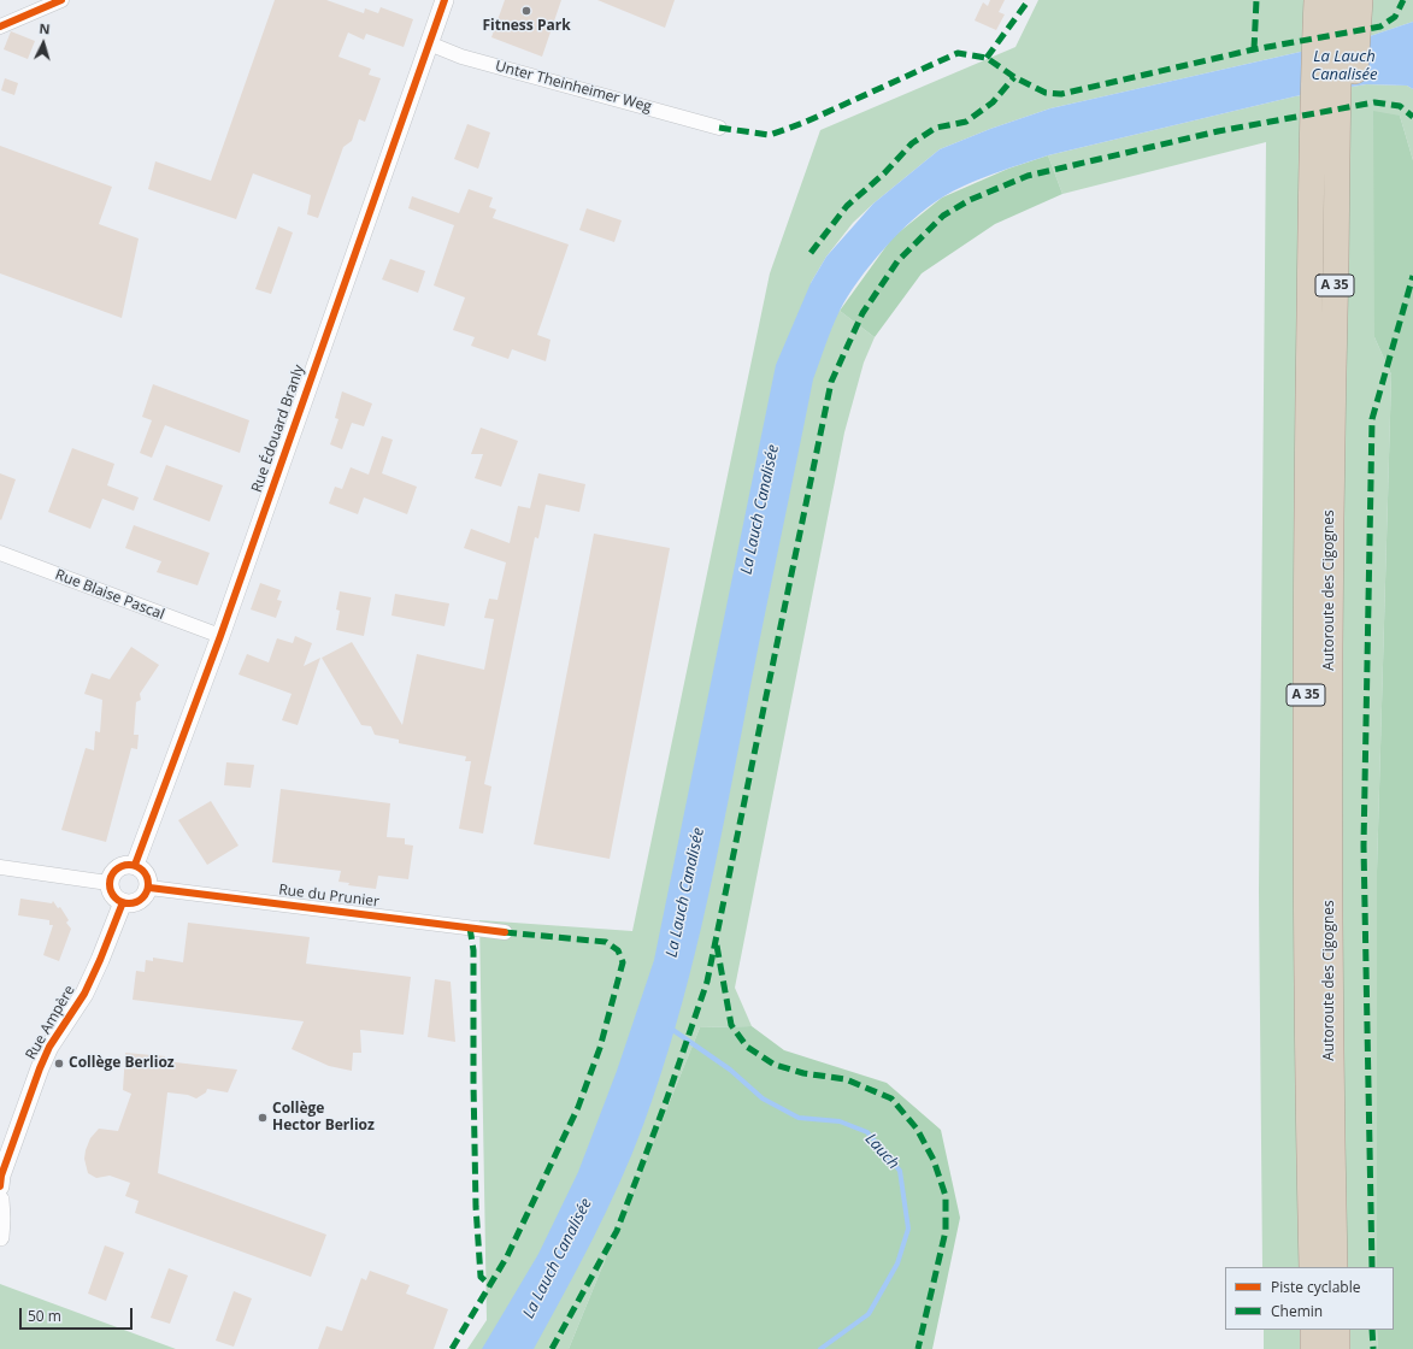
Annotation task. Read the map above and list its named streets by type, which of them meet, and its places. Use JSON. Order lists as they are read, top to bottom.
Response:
{
  "streets": {
    "highway": ["A 35", "Autoroute des Cigognes"],
    "street": [
      "Unter Theinheimer Weg",
      "Rue Édouard Branly",
      "Rue Blaise Pascal",
      "Rue du Prunier",
      "Rue Ampère"
    ]
  },
  "crossings": [
    ["Unter Theinheimer Weg", "Rue Édouard Branly"],
    ["Rue Édouard Branly", "Rue Blaise Pascal"],
    ["Rue Édouard Branly", "Rue du Prunier"],
    ["Rue Édouard Branly", "Rue Ampère"],
    ["Rue du Prunier", "Rue Ampère"]
  ],
  "water": ["La Lauch Canalisée", "Lauch"],
  "places": ["Fitness Park", "Collège Berlioz", "Collège Hector Berlioz"],
  "legend": ["Piste cyclable", "Chemin"],
  "scale_bar": "50 m",
  "north": "top"
}
